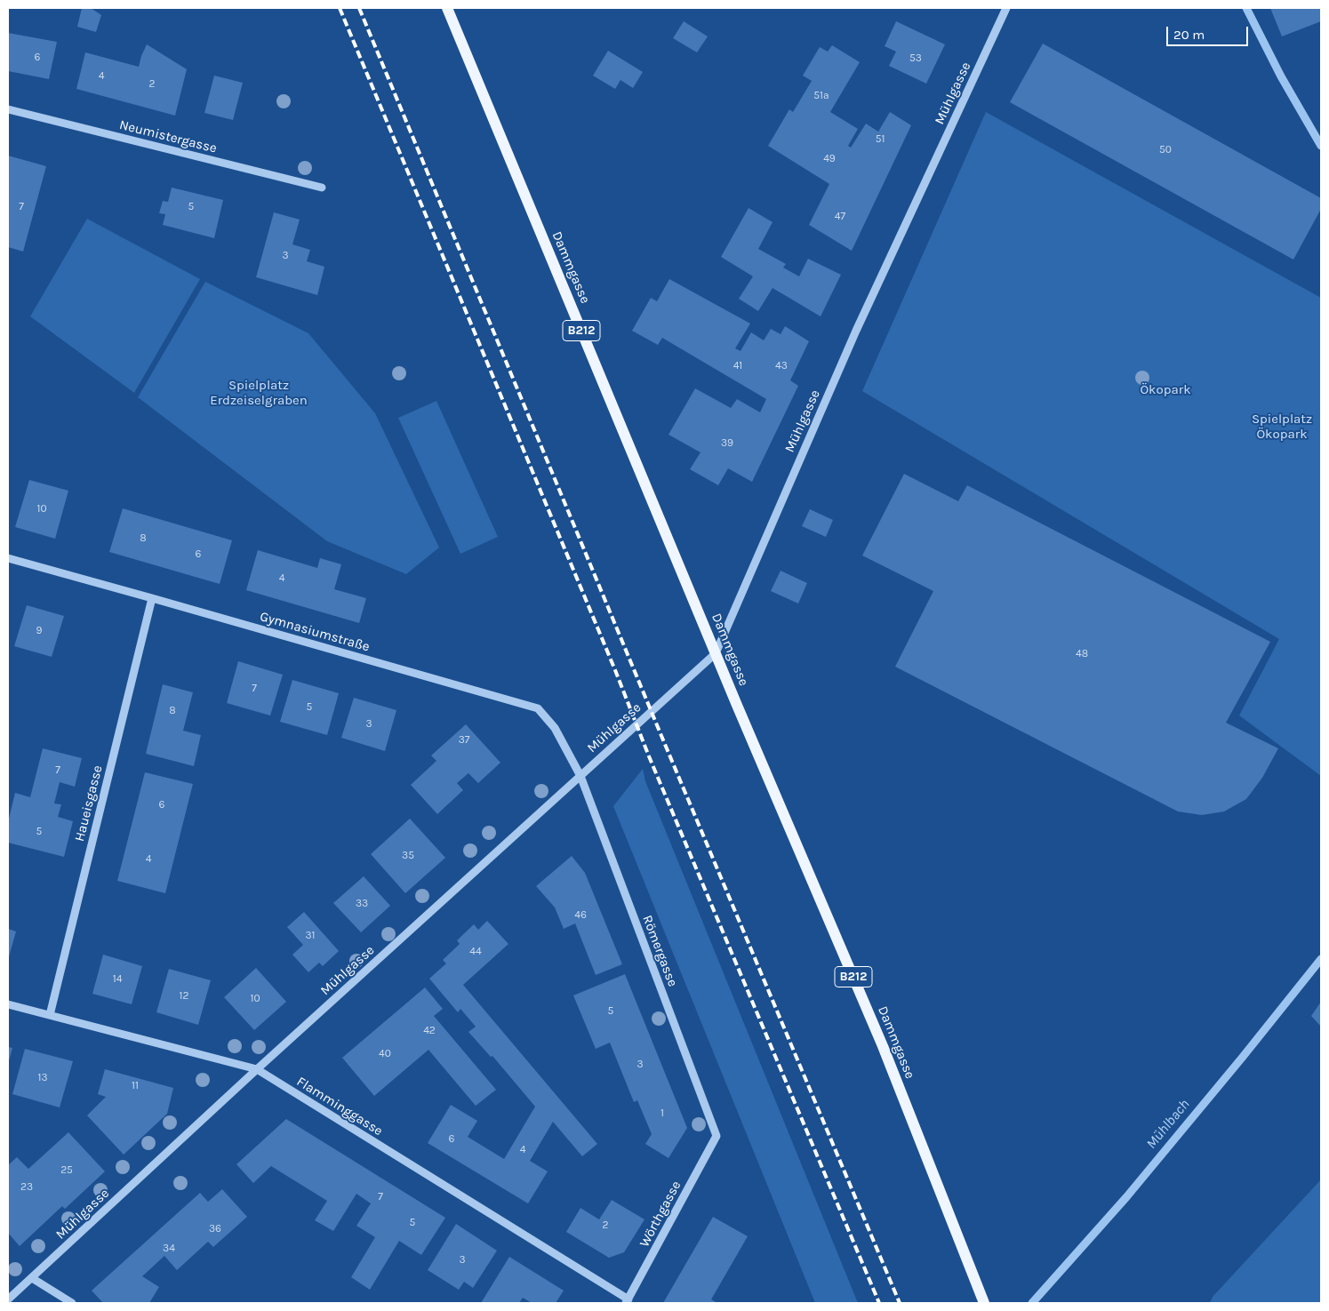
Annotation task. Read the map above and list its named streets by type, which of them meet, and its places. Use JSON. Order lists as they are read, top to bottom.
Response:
{
  "streets": {
    "main road": ["Dammgasse", "B212"],
    "street": [
      "Mühlgasse",
      "Neumistergasse",
      "Gymnasiumstraße",
      "Haueisgasse",
      "Römergasse",
      "Flamminggasse",
      "Wörthgasse"
    ]
  },
  "crossings": [
    ["Mühlgasse", "Dammgasse"],
    ["Mühlgasse", "Gymnasiumstraße"],
    ["Mühlgasse", "Römergasse"],
    ["Mühlgasse", "Flamminggasse"],
    ["Gymnasiumstraße", "Haueisgasse"],
    ["Gymnasiumstraße", "Römergasse"],
    ["Haueisgasse", "Flamminggasse"],
    ["Römergasse", "Wörthgasse"],
    ["Flamminggasse", "Wörthgasse"]
  ],
  "water": ["Mühlbach"],
  "parks": ["Spielplatz Erdzeiselgraben", "Ökopark", "Spielplatz Ökopark"],
  "house_numbers": [
    "6",
    "53",
    "4",
    "2",
    "51a",
    "51",
    "50",
    "49",
    "7",
    "5",
    "47",
    "3",
    "41",
    "43",
    "39",
    "10",
    "8",
    "6",
    "4",
    "9",
    "48",
    "7",
    "5",
    "8",
    "3",
    "37",
    "7",
    "6",
    "5",
    "35",
    "4",
    "33",
    "46",
    "31",
    "44",
    "14",
    "12",
    "10",
    "5",
    "42",
    "40",
    "3",
    "13",
    "11",
    "1",
    "6",
    "4",
    "25",
    "23",
    "7",
    "5",
    "2",
    "36",
    "34",
    "3"
  ],
  "scale_bar": "20 m"
}
